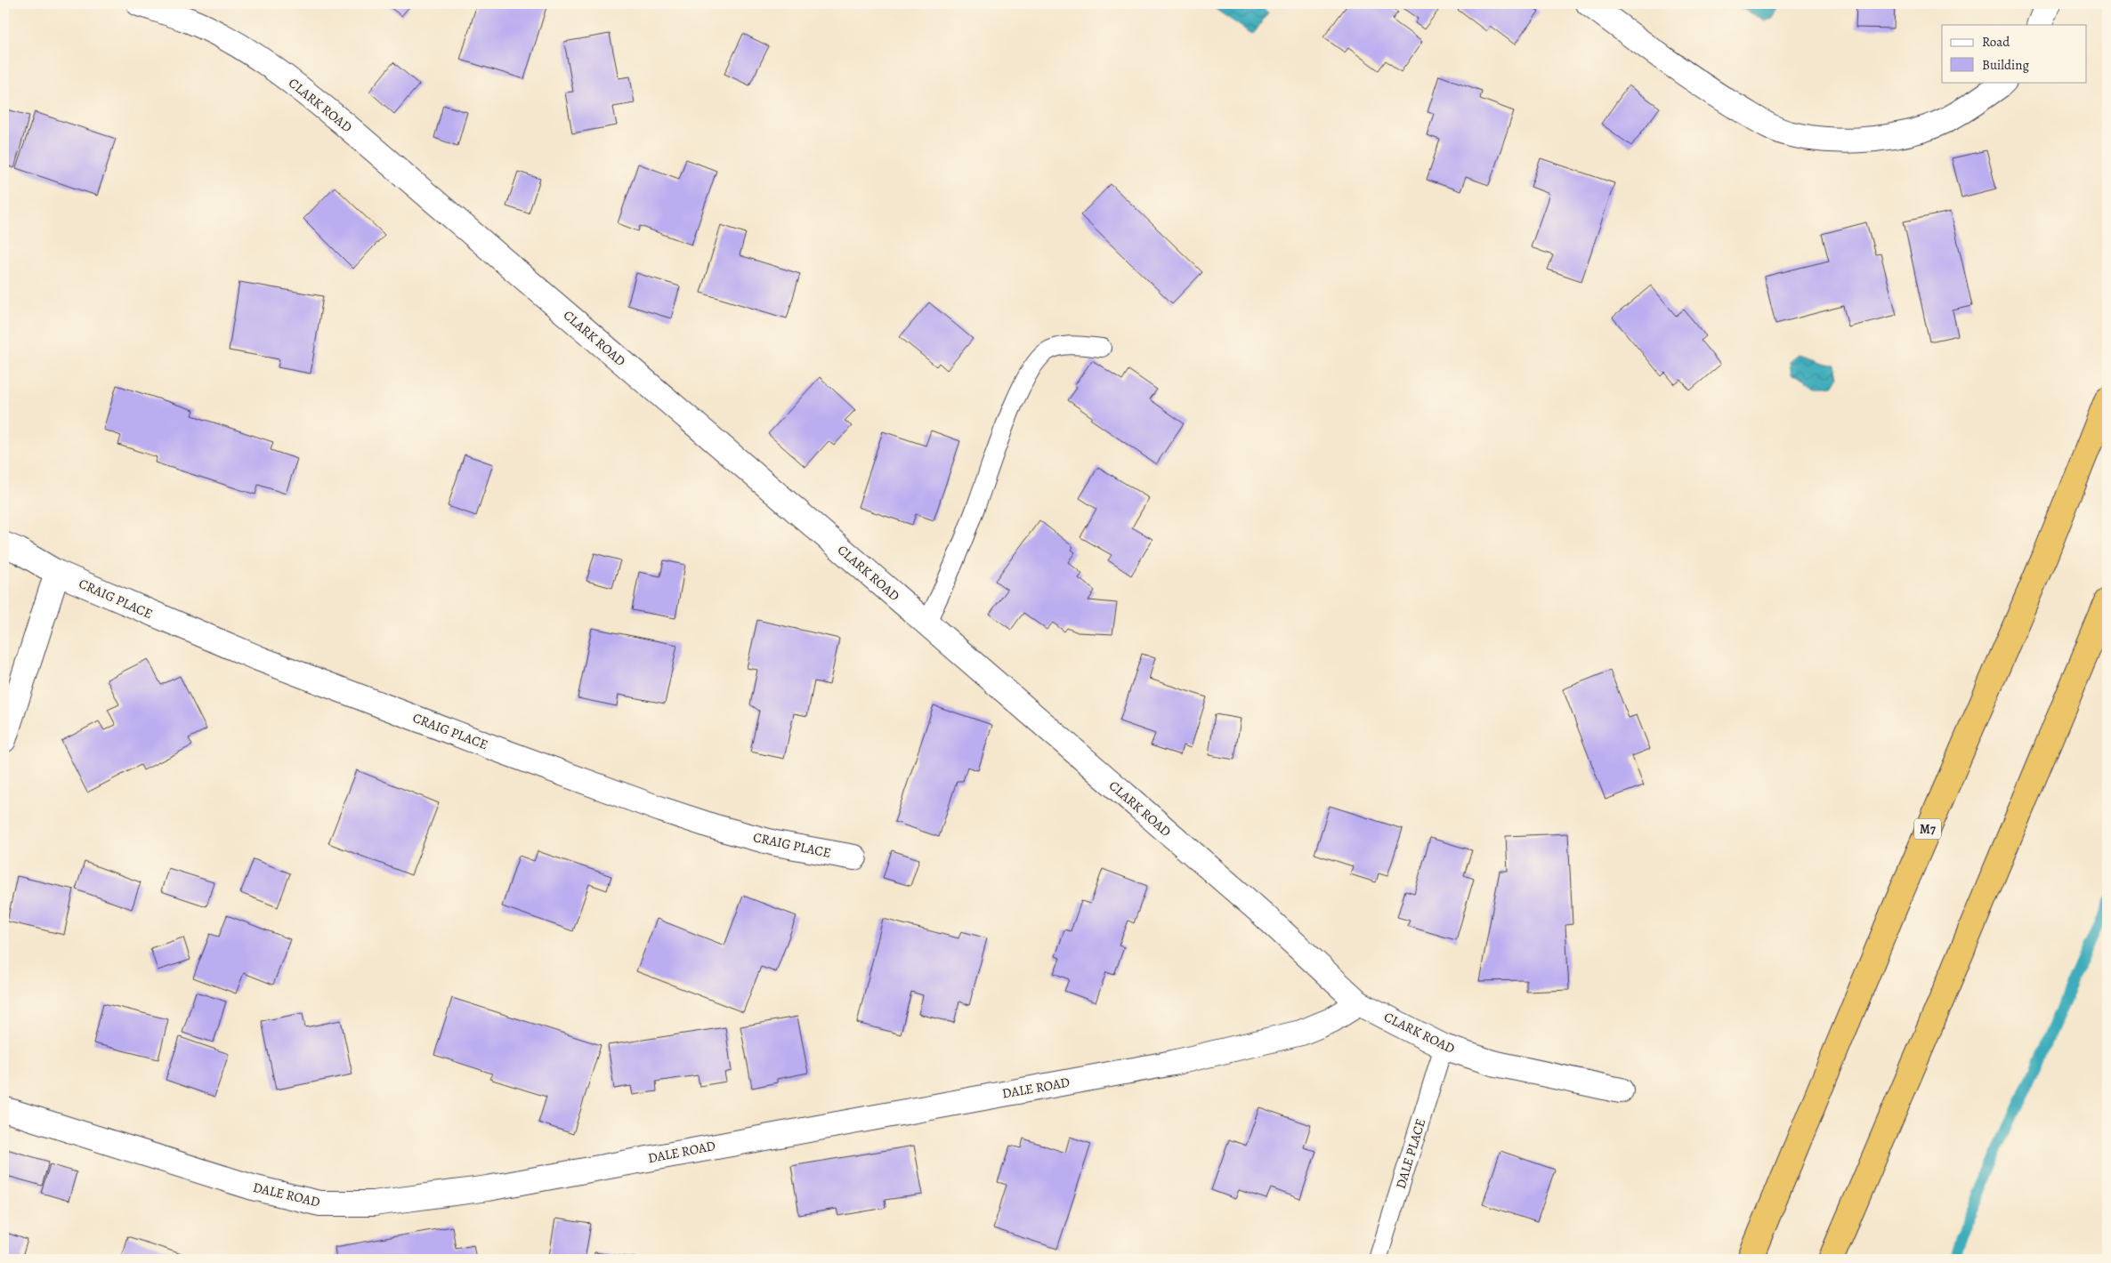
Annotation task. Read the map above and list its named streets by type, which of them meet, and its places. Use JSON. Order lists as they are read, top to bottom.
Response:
{
  "streets": {
    "highway": ["M7"],
    "street": ["CLARK ROAD", "CRAIG PLACE", "DALE ROAD"],
    "lane": ["DALE PLACE"]
  },
  "crossings": [
    ["CLARK ROAD", "DALE ROAD"],
    ["CLARK ROAD", "DALE PLACE"]
  ],
  "legend": ["Road", "Building"]
}
